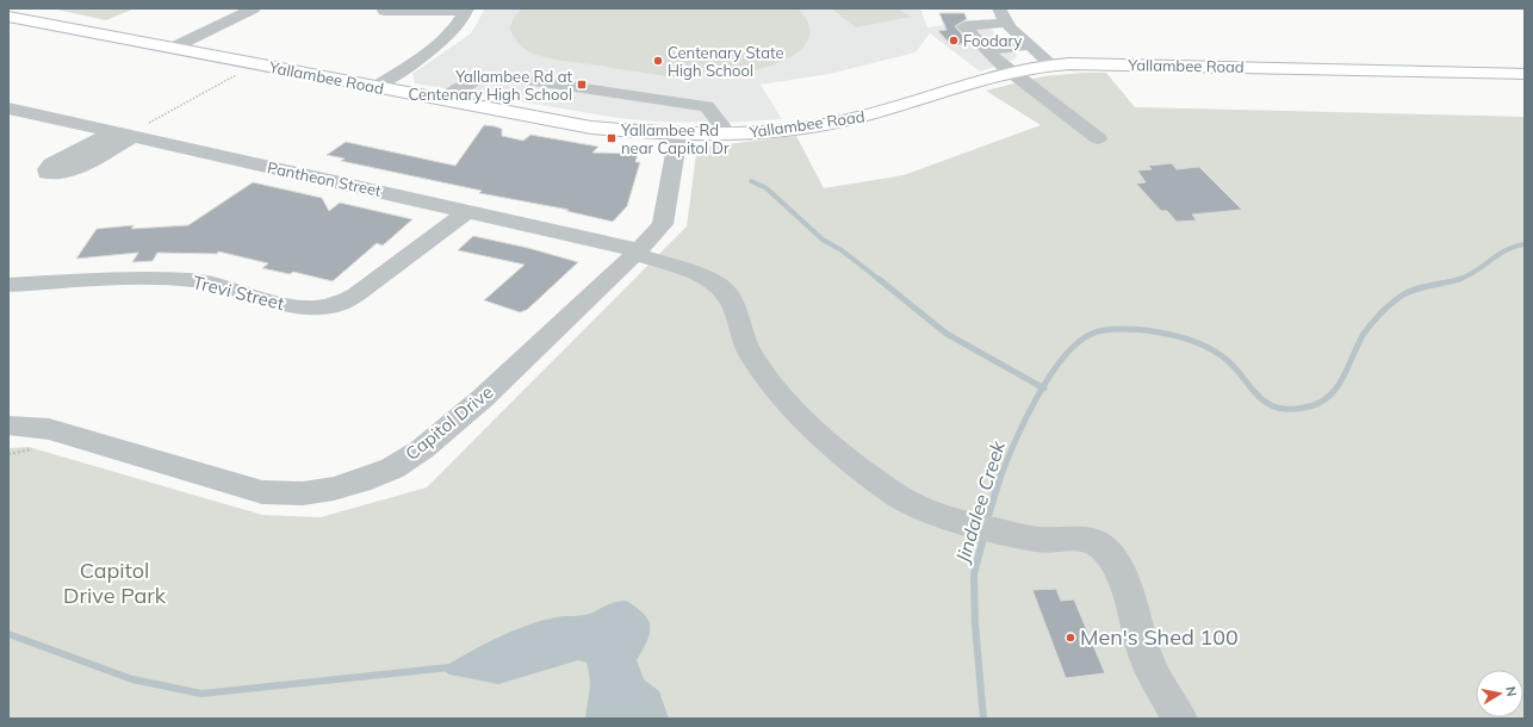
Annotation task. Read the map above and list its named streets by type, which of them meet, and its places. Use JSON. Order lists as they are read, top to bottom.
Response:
{
  "streets": {
    "main road": ["Yallambee Road"],
    "street": ["Pantheon Street", "Trevi Street", "Capitol Drive"]
  },
  "crossings": [
    ["Yallambee Road", "Capitol Drive"],
    ["Pantheon Street", "Trevi Street"],
    ["Pantheon Street", "Capitol Drive"]
  ],
  "water": ["Jindalee Creek"],
  "parks": ["Capitol Drive Park"],
  "places": {
    "other": ["Foodary", "Centenary State High School", "Men's Shed 100"],
    "transit": ["Yallambee Rd at Centenary High School", "Yallambee Rd near Capitol Dr"]
  },
  "north": "right"
}
